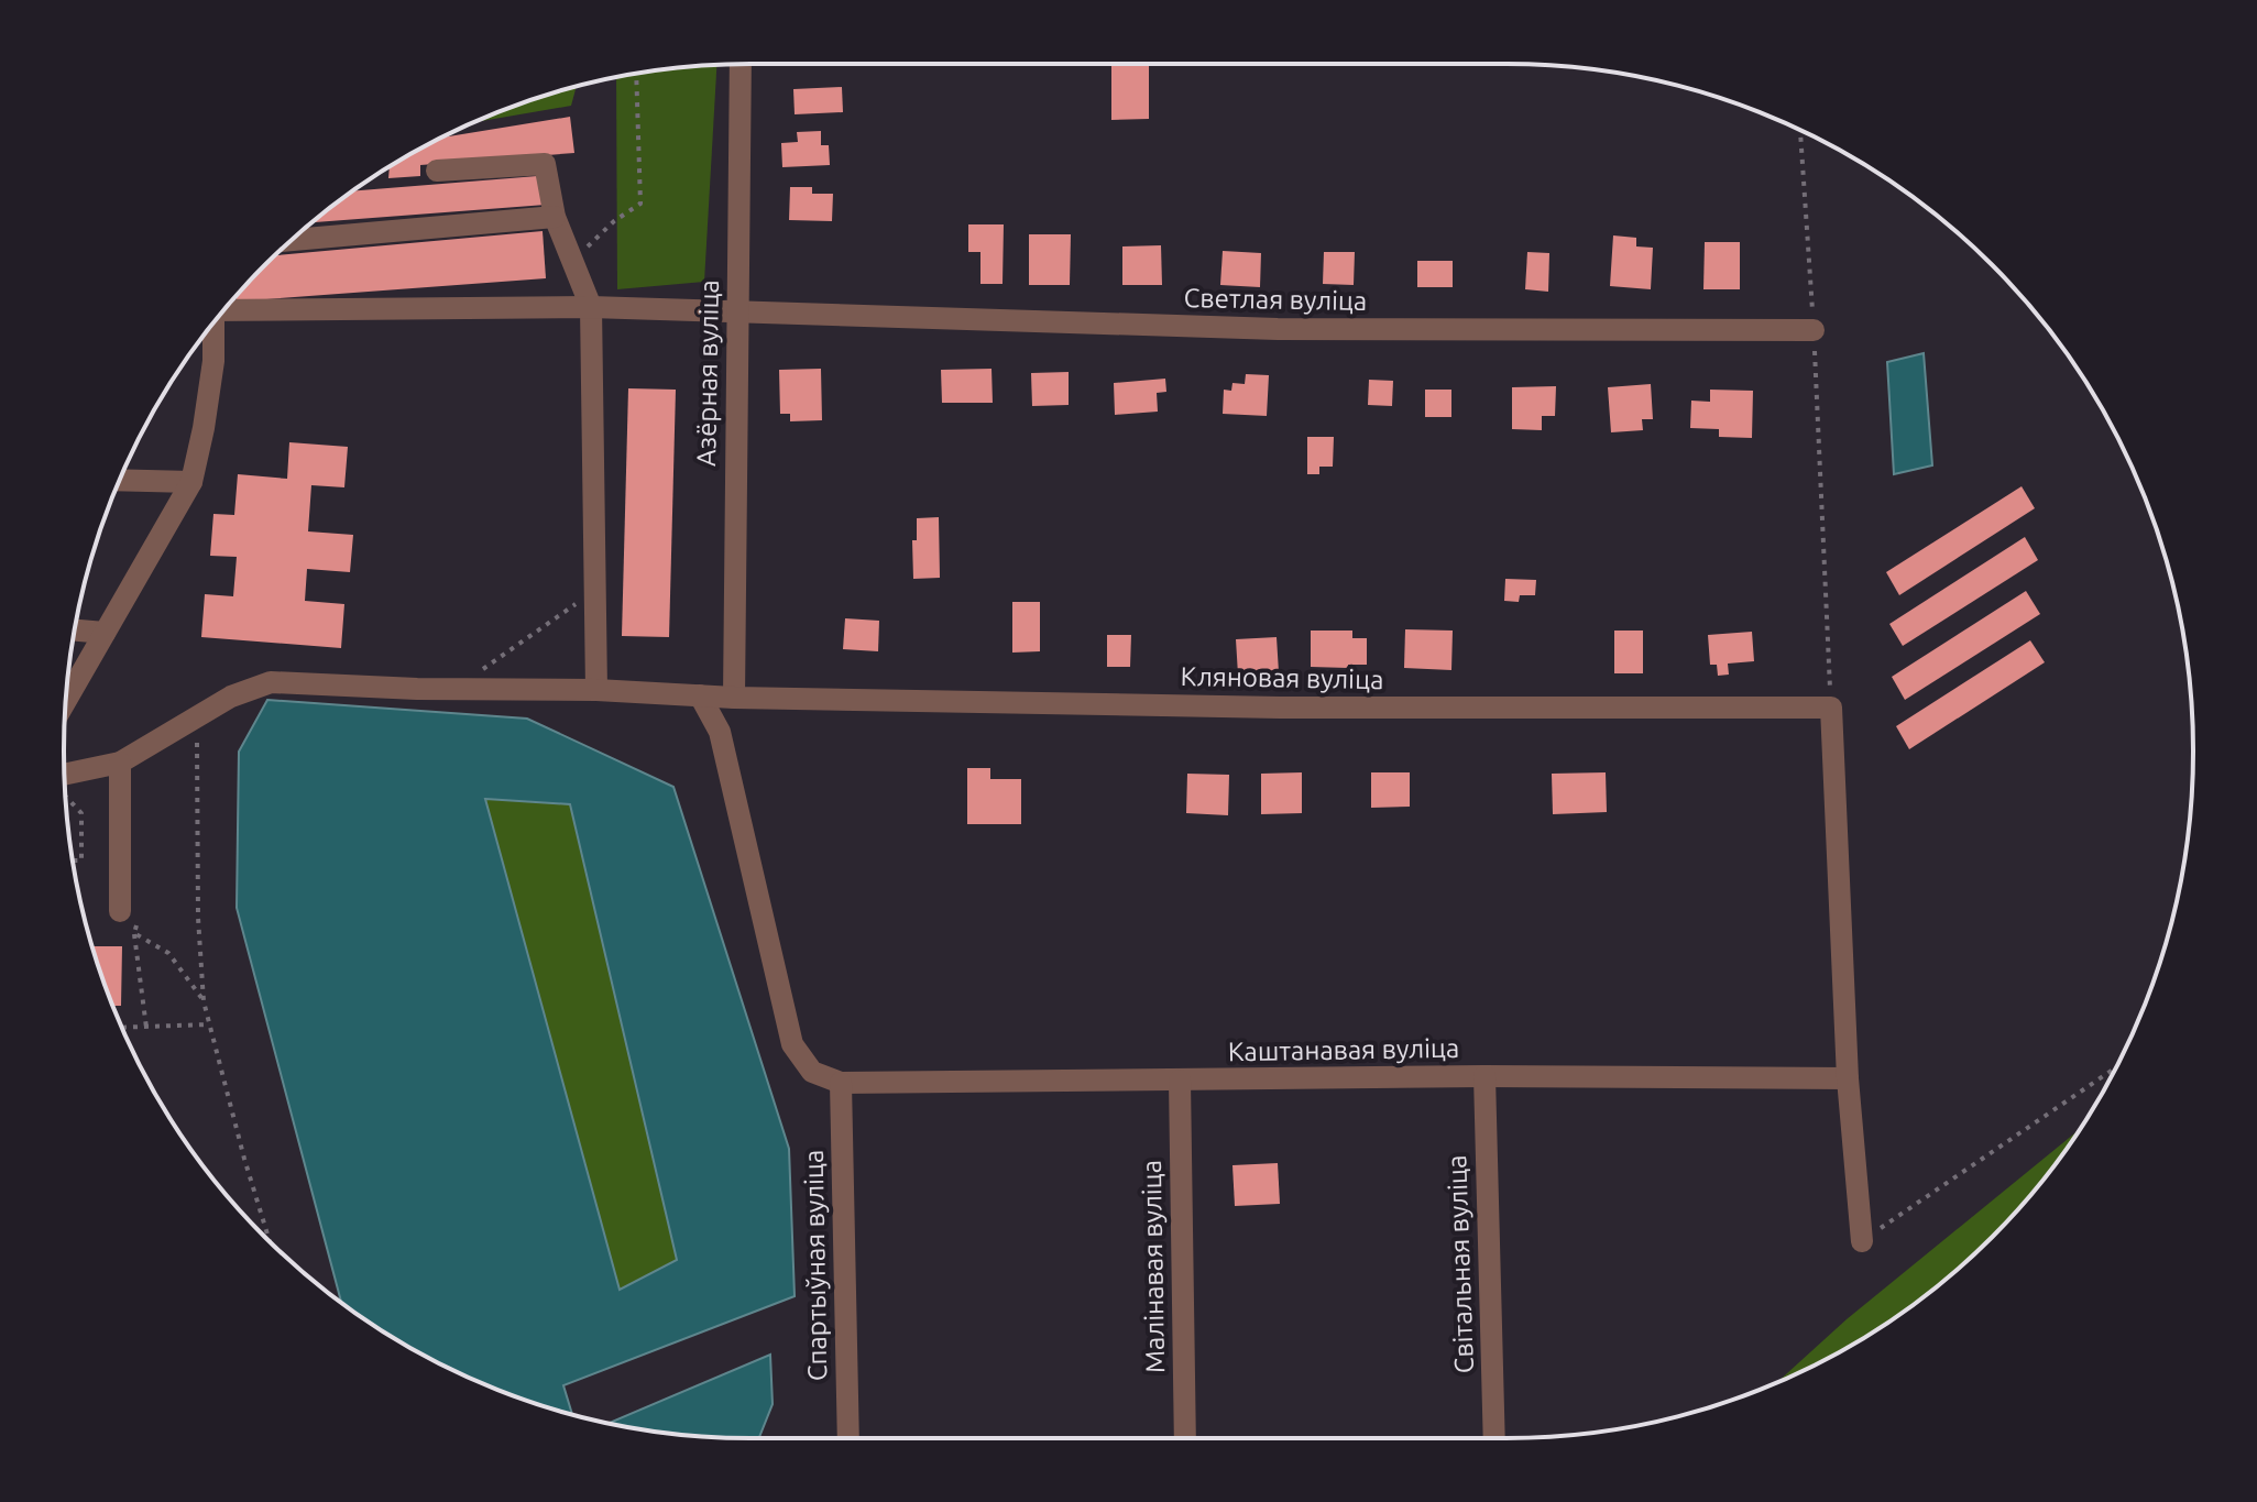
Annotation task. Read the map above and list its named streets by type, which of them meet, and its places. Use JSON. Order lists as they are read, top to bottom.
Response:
{
  "streets": {
    "street": [
      "Светлая вуліца",
      "Азёрная вуліца",
      "Кляновая вуліца",
      "Каштанавая вуліца",
      "Світальная вуліца",
      "Спартыўная вуліца",
      "Малінавая вуліца"
    ]
  },
  "crossings": [
    ["Светлая вуліца", "Азёрная вуліца"],
    ["Азёрная вуліца", "Кляновая вуліца"],
    ["Каштанавая вуліца", "Світальная вуліца"],
    ["Каштанавая вуліца", "Спартыўная вуліца"],
    ["Каштанавая вуліца", "Малінавая вуліца"]
  ]
}
